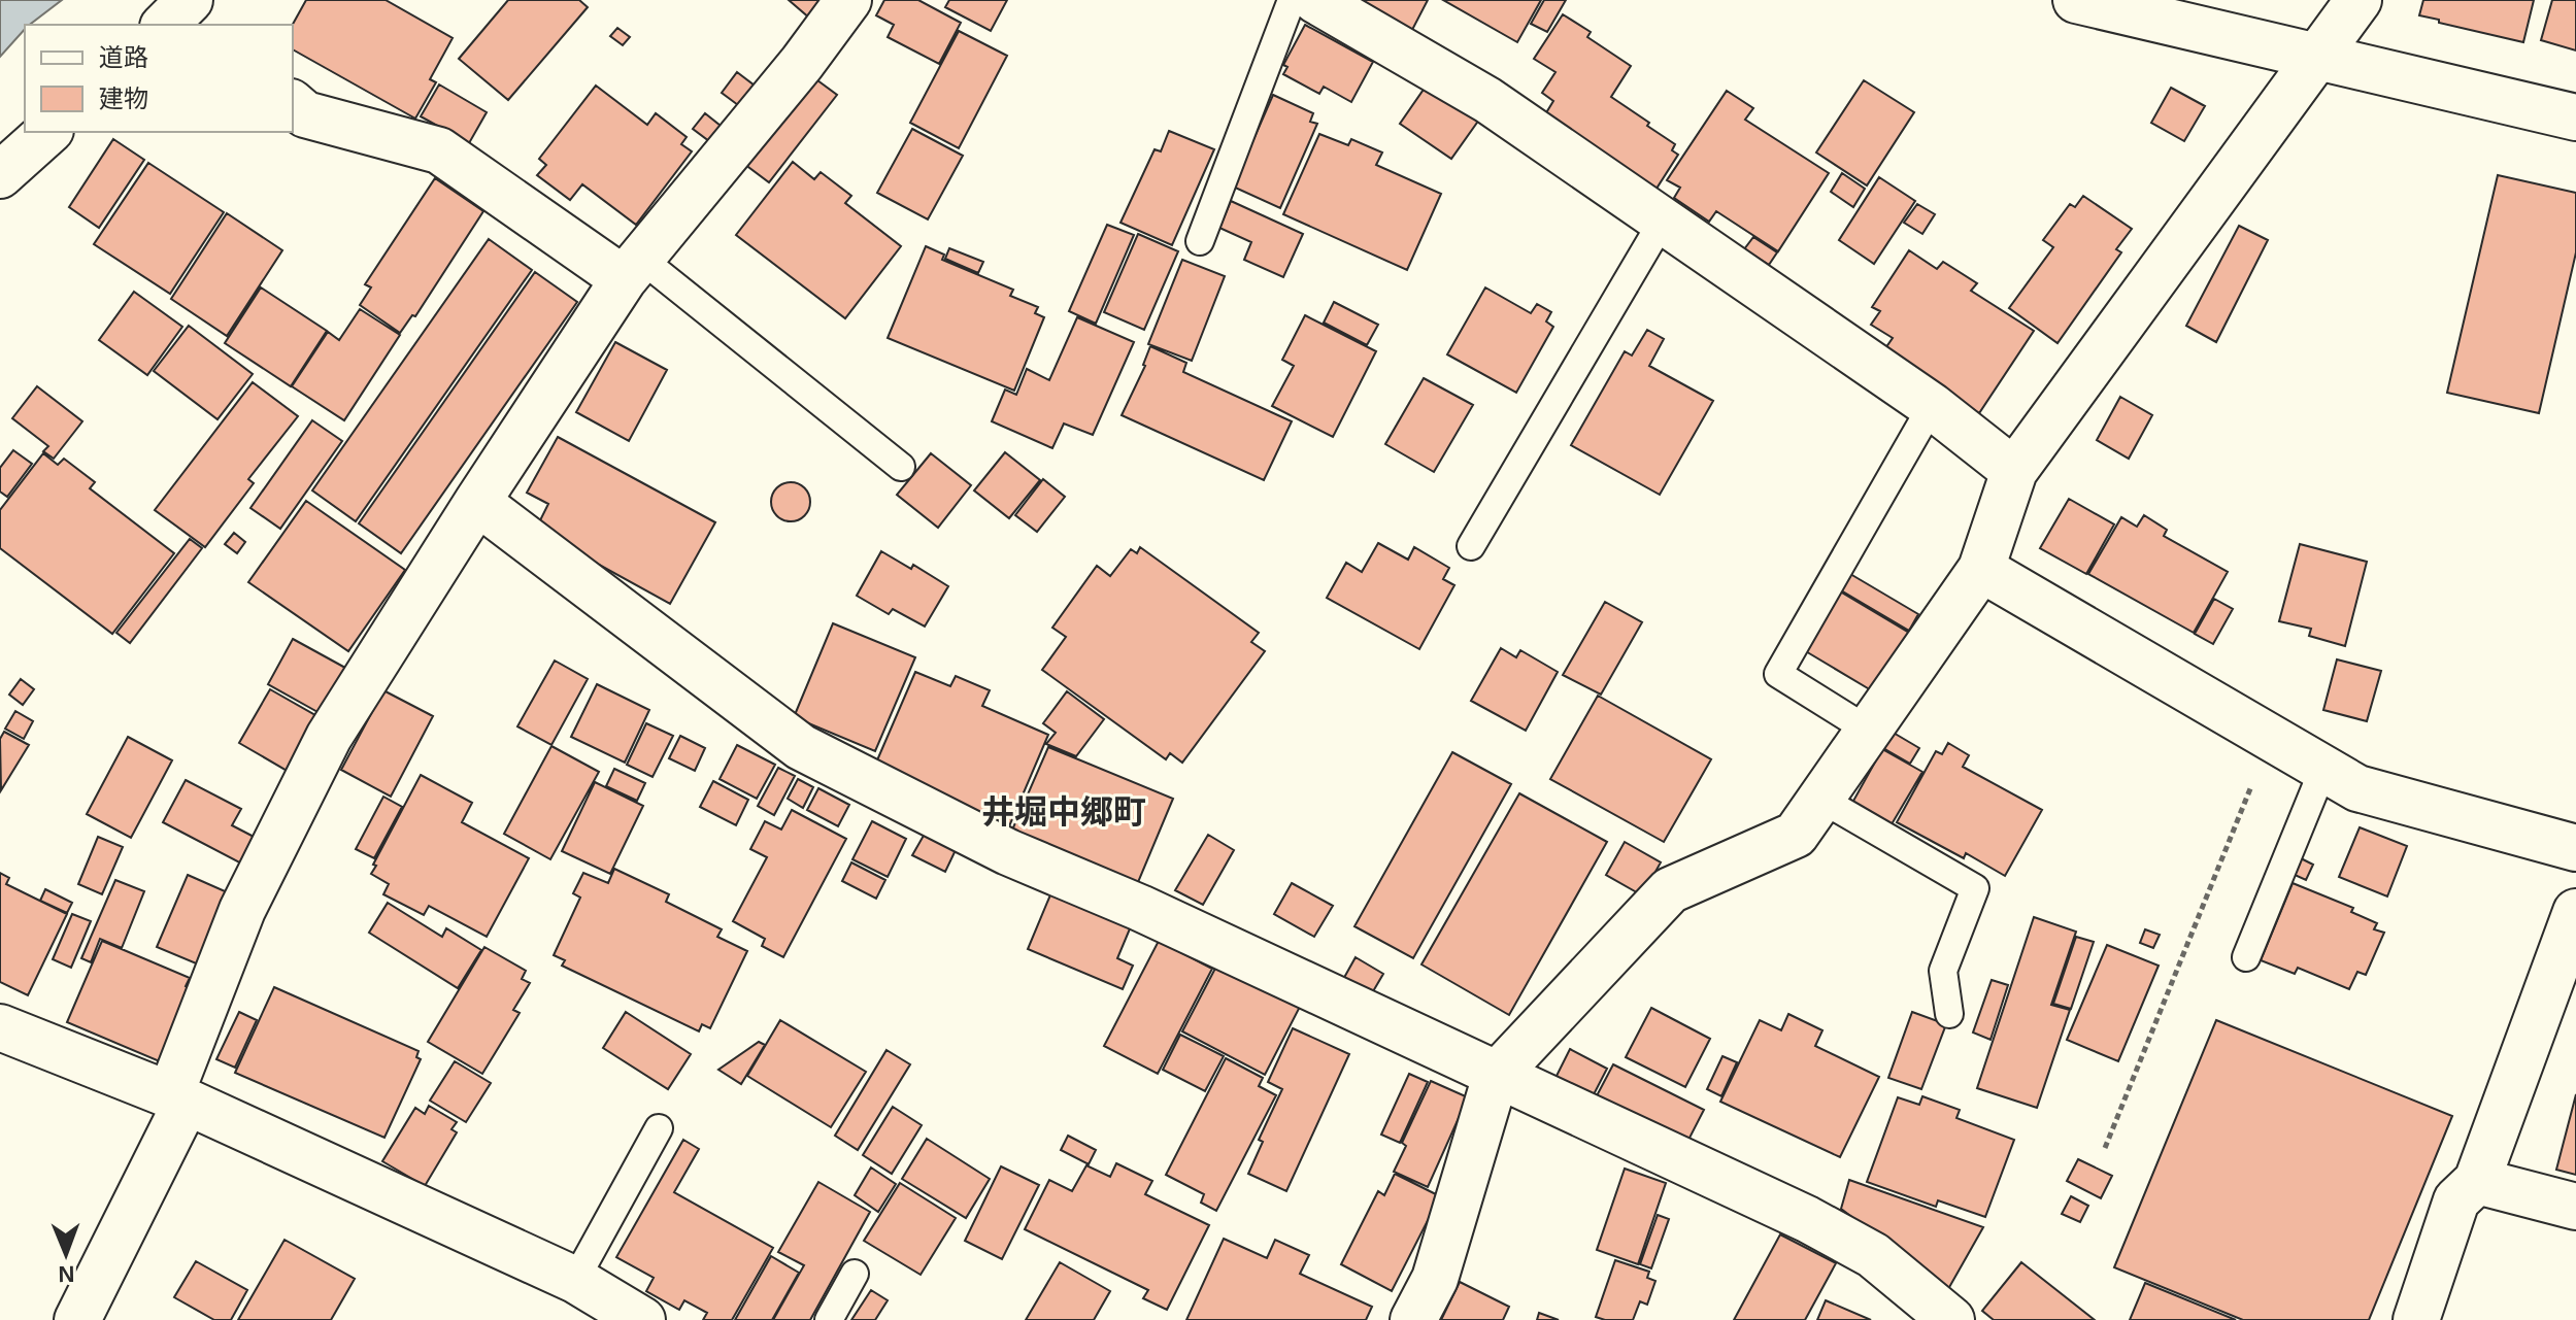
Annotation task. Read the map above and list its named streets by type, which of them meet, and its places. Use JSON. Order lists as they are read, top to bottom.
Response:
{
  "districts": ["井堀中郷町"],
  "legend": ["道路", "建物"],
  "north": "bottom"
}
